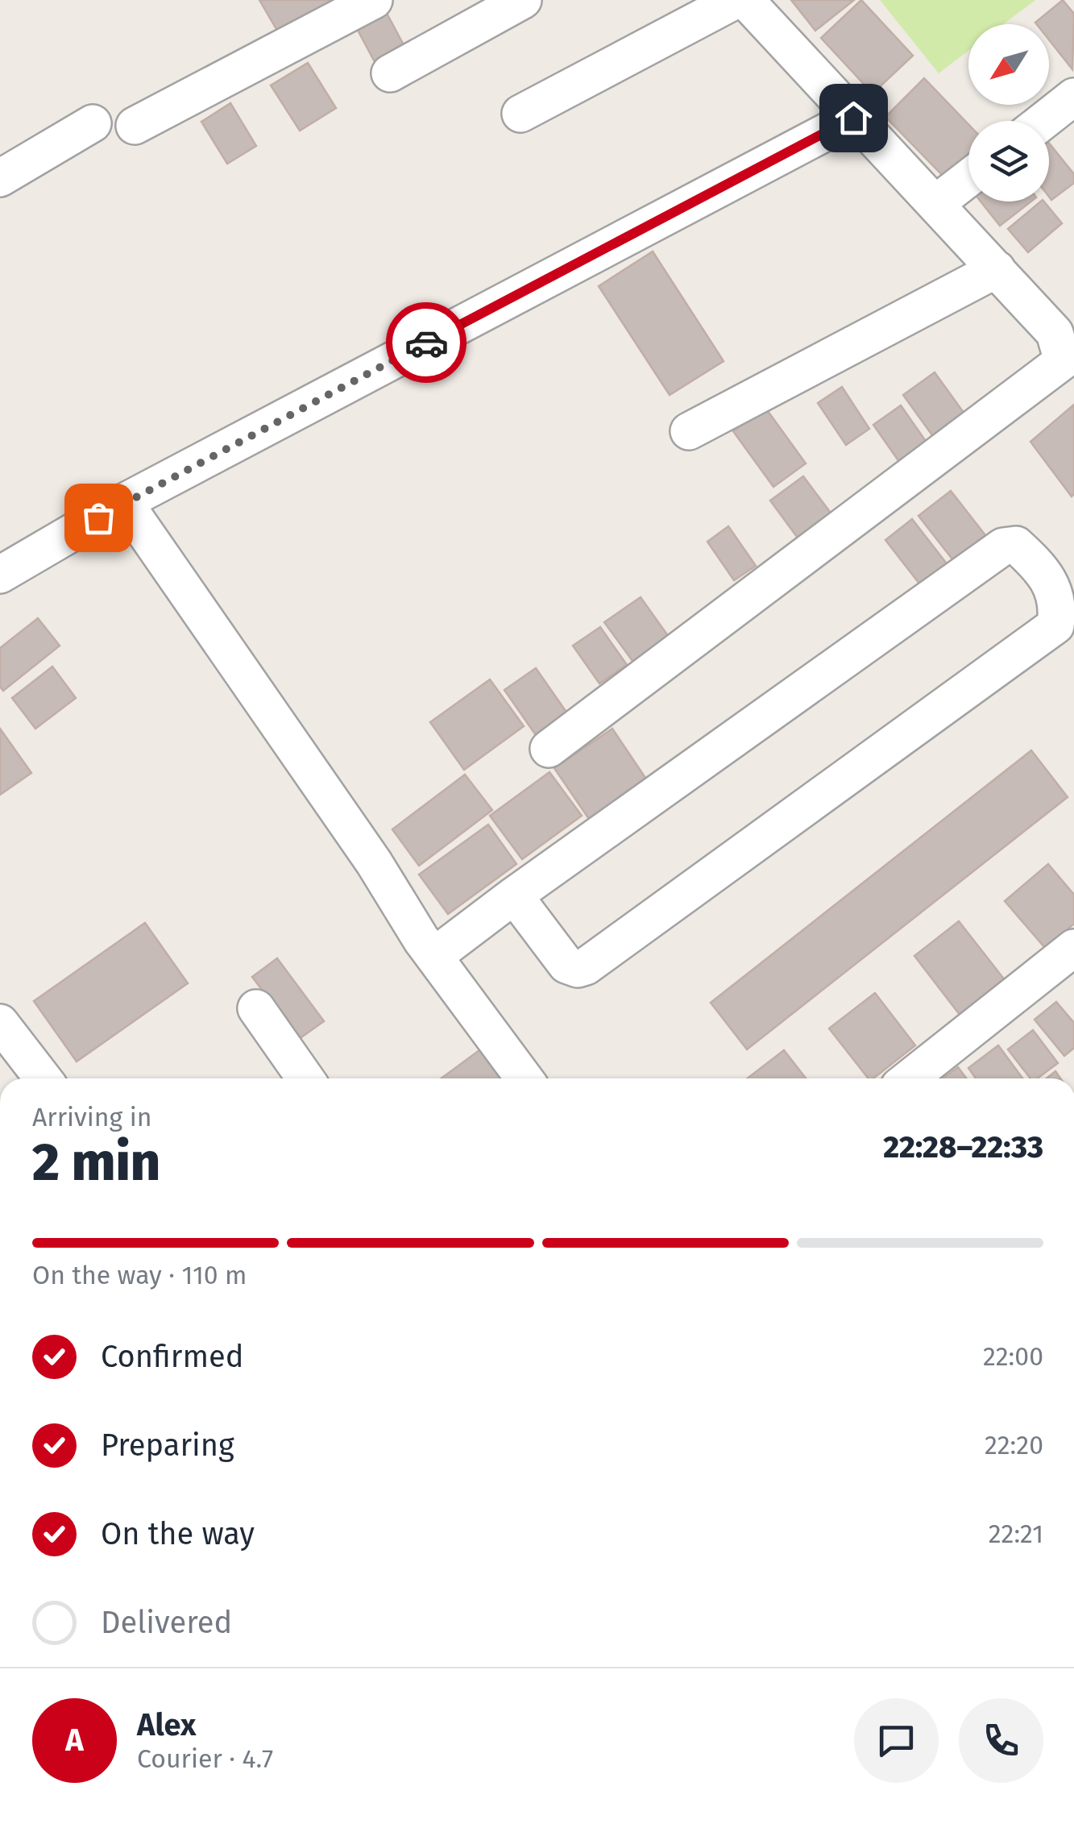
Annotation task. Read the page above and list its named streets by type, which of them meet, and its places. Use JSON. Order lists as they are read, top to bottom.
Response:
{
  "north": "bottom left",
  "page": {
    "heading": ["2 min", "Arriving in", "22:28–22:33"],
    "panel": ["Alex", "Courier · 4.7"],
    "bar": "On the way · 110 m",
    "list": [
      ["Confirmed", "22:00"],
      ["Preparing", "22:20"],
      ["On the way", "22:21"],
      "Delivered"
    ],
    "round": "A"
  }
}
